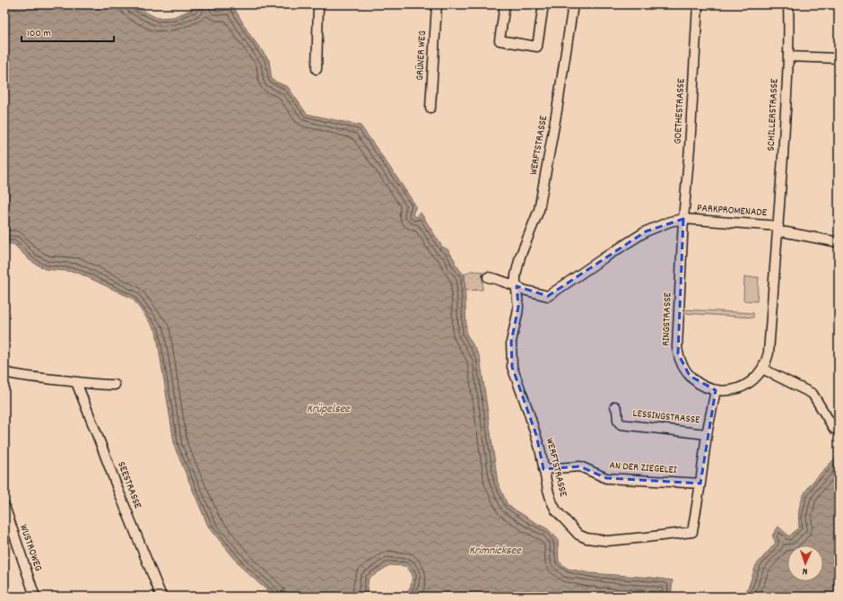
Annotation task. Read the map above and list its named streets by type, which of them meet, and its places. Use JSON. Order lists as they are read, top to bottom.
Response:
{
  "streets": {
    "street": [
      "GRÜNER WEG",
      "GOETHESTRASSE",
      "SCHILLERSTRASSE",
      "WERFTSTRASSE",
      "PARKPROMENADE",
      "RINGSTRASSE",
      "LESSINGSTRASSE",
      "AN DER ZIEGELEI",
      "SEESTRASSE",
      "WUSTROWEG"
    ]
  },
  "crossings": [
    ["GOETHESTRASSE", "PARKPROMENADE"],
    ["GOETHESTRASSE", "RINGSTRASSE"],
    ["SCHILLERSTRASSE", "PARKPROMENADE"],
    ["SCHILLERSTRASSE", "RINGSTRASSE"],
    ["WERFTSTRASSE", "LESSINGSTRASSE"],
    ["WERFTSTRASSE", "AN DER ZIEGELEI"],
    ["PARKPROMENADE", "RINGSTRASSE"],
    ["RINGSTRASSE", "LESSINGSTRASSE"],
    ["LESSINGSTRASSE", "AN DER ZIEGELEI"]
  ],
  "water": ["Krüpelsee", "Krimnicksee"],
  "scale_bar": "100 m",
  "north": "bottom"
}
